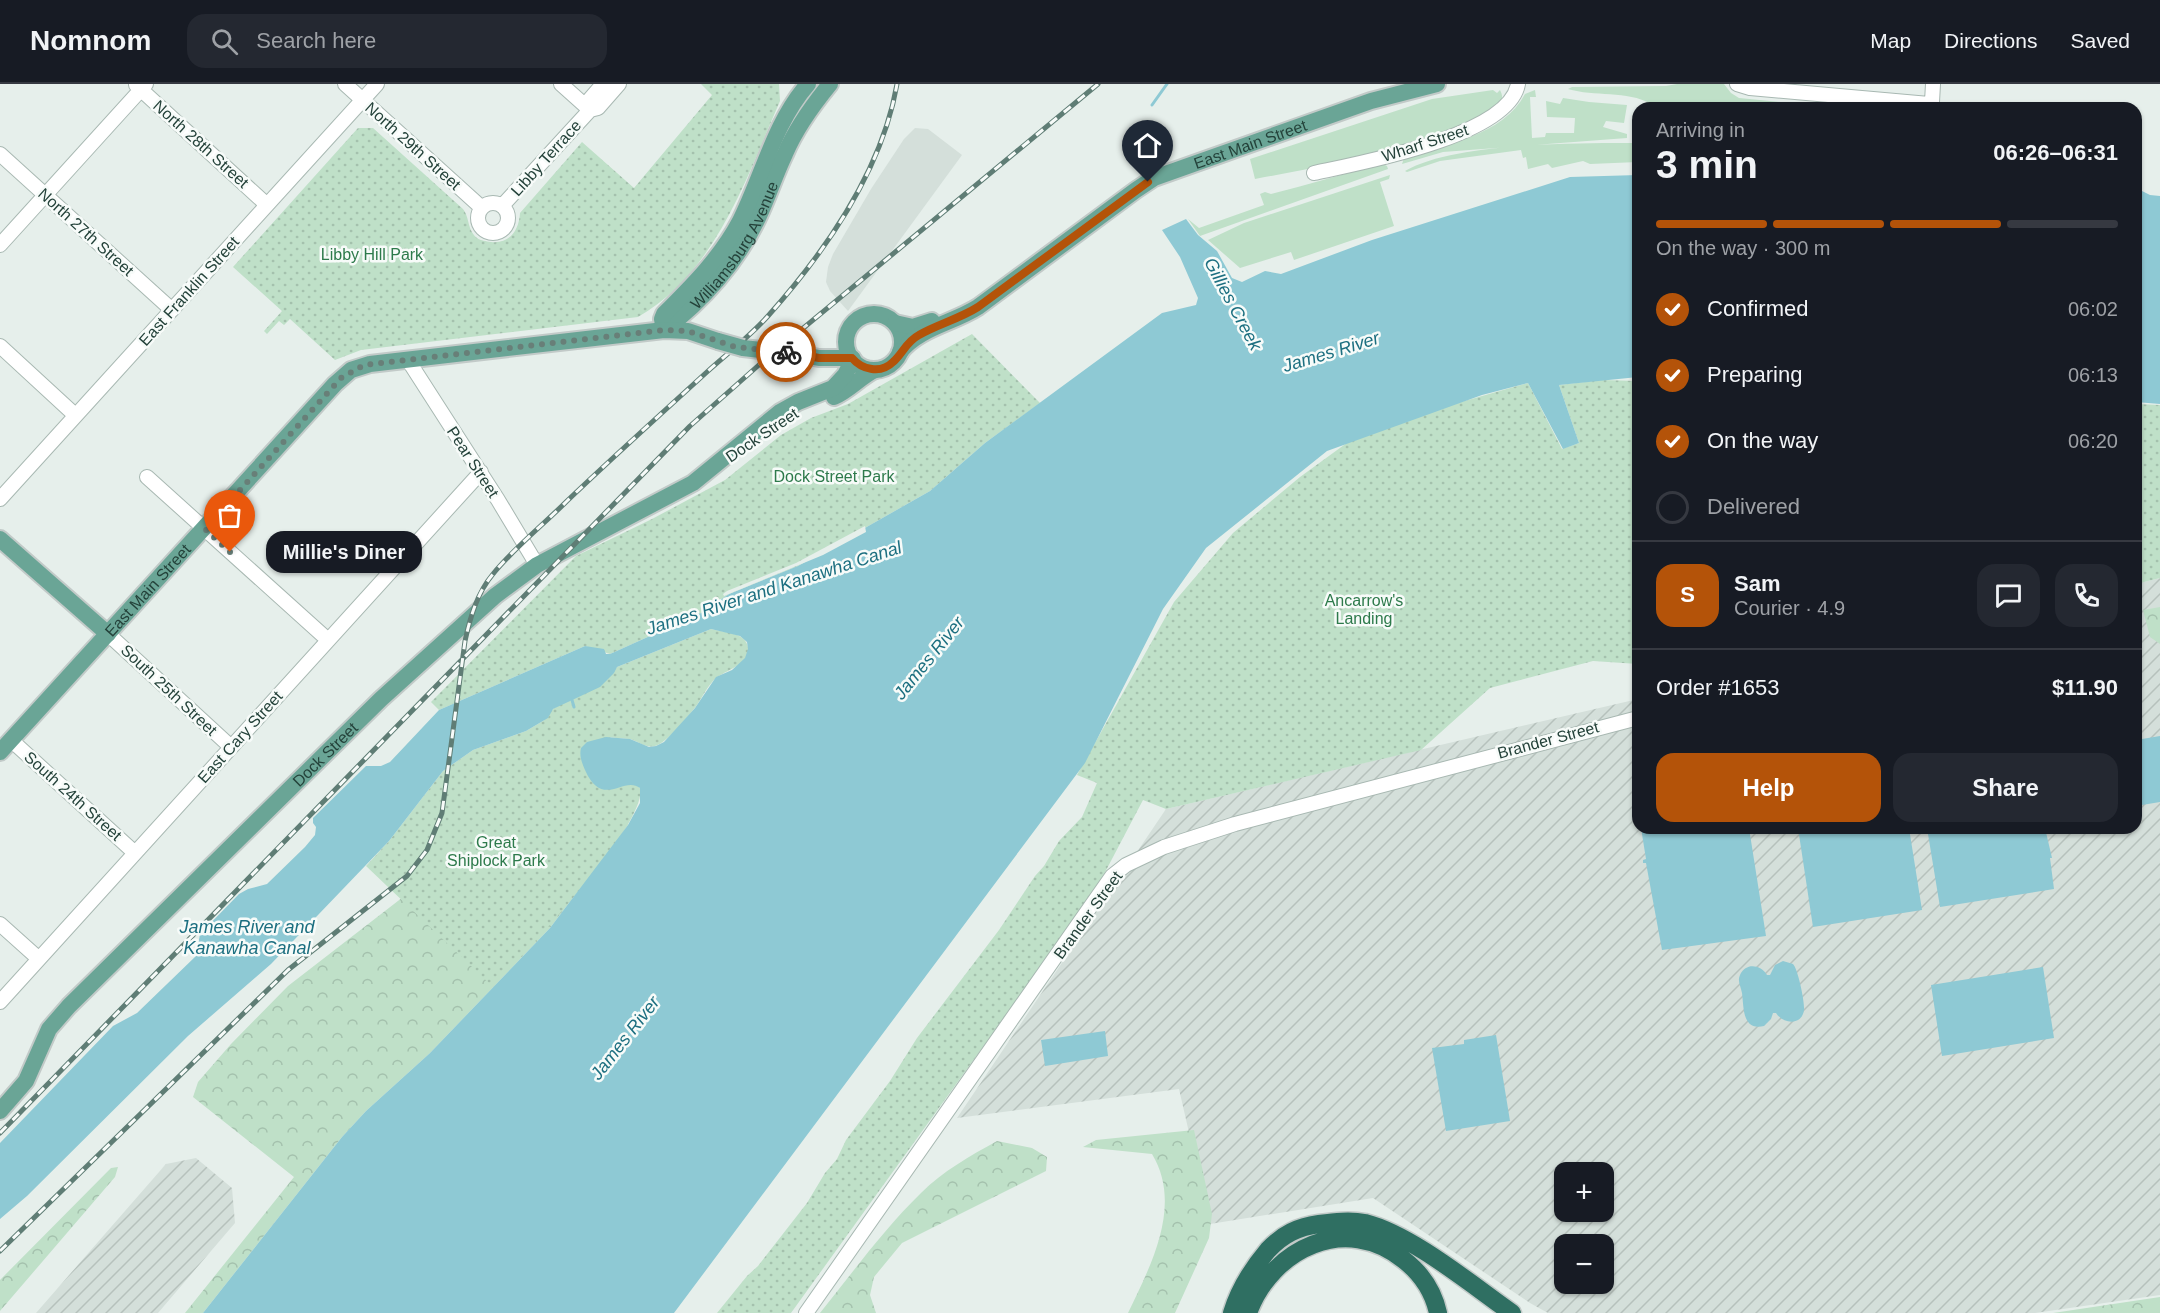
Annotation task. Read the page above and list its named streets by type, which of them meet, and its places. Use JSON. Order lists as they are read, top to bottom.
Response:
{
  "streets": {
    "main road": ["East Main Street", "Williamsburg Avenue", "Dock Street"],
    "street": [
      "Wharf Street",
      "North 28th Street",
      "North 29th Street",
      "Libby Terrace",
      "North 27th Street",
      "East Franklin Street",
      "Pear Street",
      "South 25th Street",
      "East Cary Street",
      "Brander Street",
      "South 24th Street"
    ]
  },
  "crossings": [
    ["North 28th Street", "East Franklin Street"],
    ["East Main Street", "Williamsburg Avenue"],
    ["East Main Street", "Dock Street"],
    ["East Main Street", "Pear Street"],
    ["East Main Street", "South 25th Street"],
    ["East Main Street", "South 24th Street"],
    ["North 29th Street", "Libby Terrace"],
    ["North 29th Street", "East Franklin Street"],
    ["North 27th Street", "East Franklin Street"],
    ["Dock Street", "Pear Street"],
    ["Pear Street", "East Cary Street"],
    ["South 25th Street", "East Cary Street"],
    ["East Cary Street", "South 24th Street"]
  ],
  "water": ["Gillies Creek", "James River", "James River and Kanawha Canal"],
  "parks": [
    "Libby Hill Park",
    "Dock Street Park",
    "Ancarrow's Landing",
    "Great Shiplock Park"
  ],
  "places": ["Millie's Diner"],
  "page": {
    "header": "Nomnom",
    "search": "Search here",
    "nav": ["Map", "Directions", "Saved"],
    "heading": ["3 min", "Arriving in", "06:26–06:31"],
    "panel": [
      "Sam",
      "Courier · 4.9",
      "Order #1653",
      "$11.90"
    ],
    "bar": "On the way · 300 m",
    "list": [
      ["Confirmed", "06:02"],
      ["Preparing", "06:13"],
      ["On the way", "06:20"],
      "Delivered"
    ],
    "bubble": "Millie's Diner",
    "round": "S",
    "buttons": ["Help", "Share"],
    "map_buttons": ["+", "−"]
  }
}
